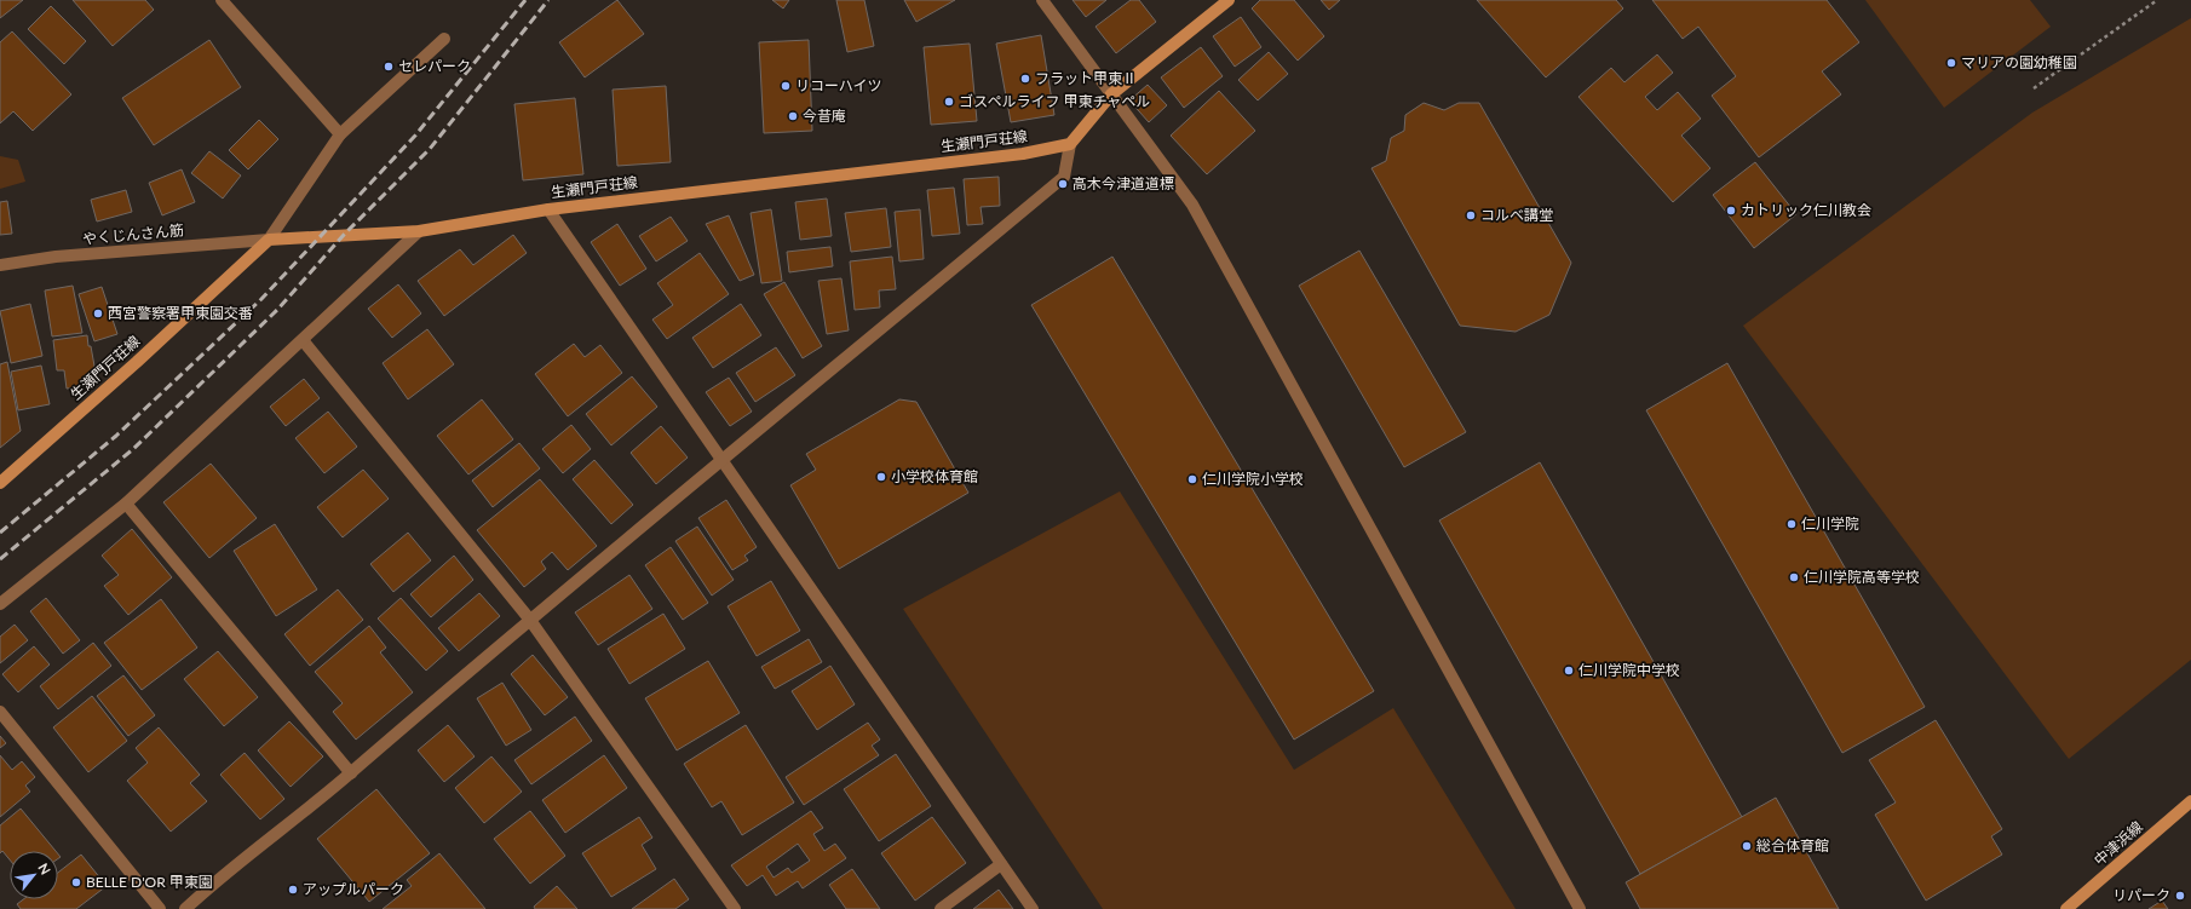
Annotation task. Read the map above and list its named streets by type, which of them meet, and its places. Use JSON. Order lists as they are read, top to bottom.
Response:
{
  "streets": {
    "main road": ["生瀬門戸荘線", "中津浜線"],
    "street": ["やくじんさん筋"]
  },
  "crossings": [
    ["生瀬門戸荘線", "やくじんさん筋"]
  ],
  "places": [
    "マリアの園幼稚園",
    "セレパーク",
    "フラット甲東Ⅱ",
    "リコーハイツ",
    "ゴスペルライフ 甲東チャペル",
    "今昔庵",
    "高木今津道道標",
    "カトリック仁川教会",
    "コルベ講堂",
    "西宮警察署甲東園交番",
    "小学校体育館",
    "仁川学院小学校",
    "仁川学院",
    "仁川学院高等学校",
    "仁川学院中学校",
    "総合体育館",
    "BELLE D'OR 甲東園",
    "アップルパーク",
    "リパーク"
  ],
  "north": "top right"
}
